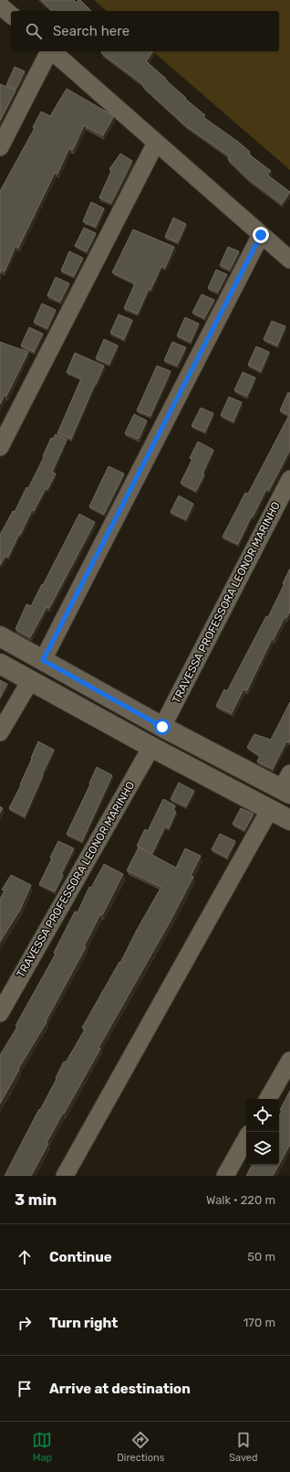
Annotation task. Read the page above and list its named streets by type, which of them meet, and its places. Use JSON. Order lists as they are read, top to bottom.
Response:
{
  "streets": {
    "street": ["TRAVESSA PROFESSORA LEONOR MARINHO"]
  },
  "page": {
    "search": "Search here",
    "heading": ["3 min", "Walk · 220 m"],
    "list": [
      ["Continue", "50 m"],
      ["Turn right", "170 m"],
      "Arrive at destination"
    ],
    "nav": ["Map", "Directions", "Saved"]
  }
}
